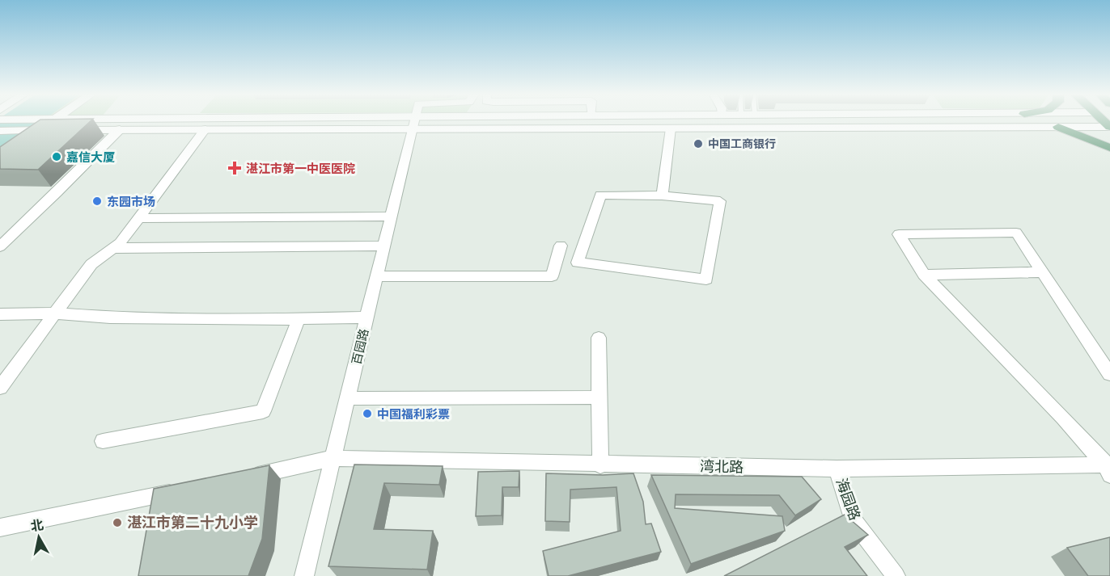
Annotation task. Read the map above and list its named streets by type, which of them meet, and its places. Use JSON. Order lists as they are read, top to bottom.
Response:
{
  "streets": {
    "street": ["百园路", "湾北路", "海园路"]
  },
  "crossings": [
    ["百园路", "湾北路"],
    ["湾北路", "海园路"]
  ],
  "places": {
    "other": [
      "中国工商银行",
      "嘉信大厦",
      "东园市场",
      "中国福利彩票",
      "湛江市第二十九小学"
    ],
    "health": ["湛江市第一中医医院"]
  },
  "north": "top"
}
